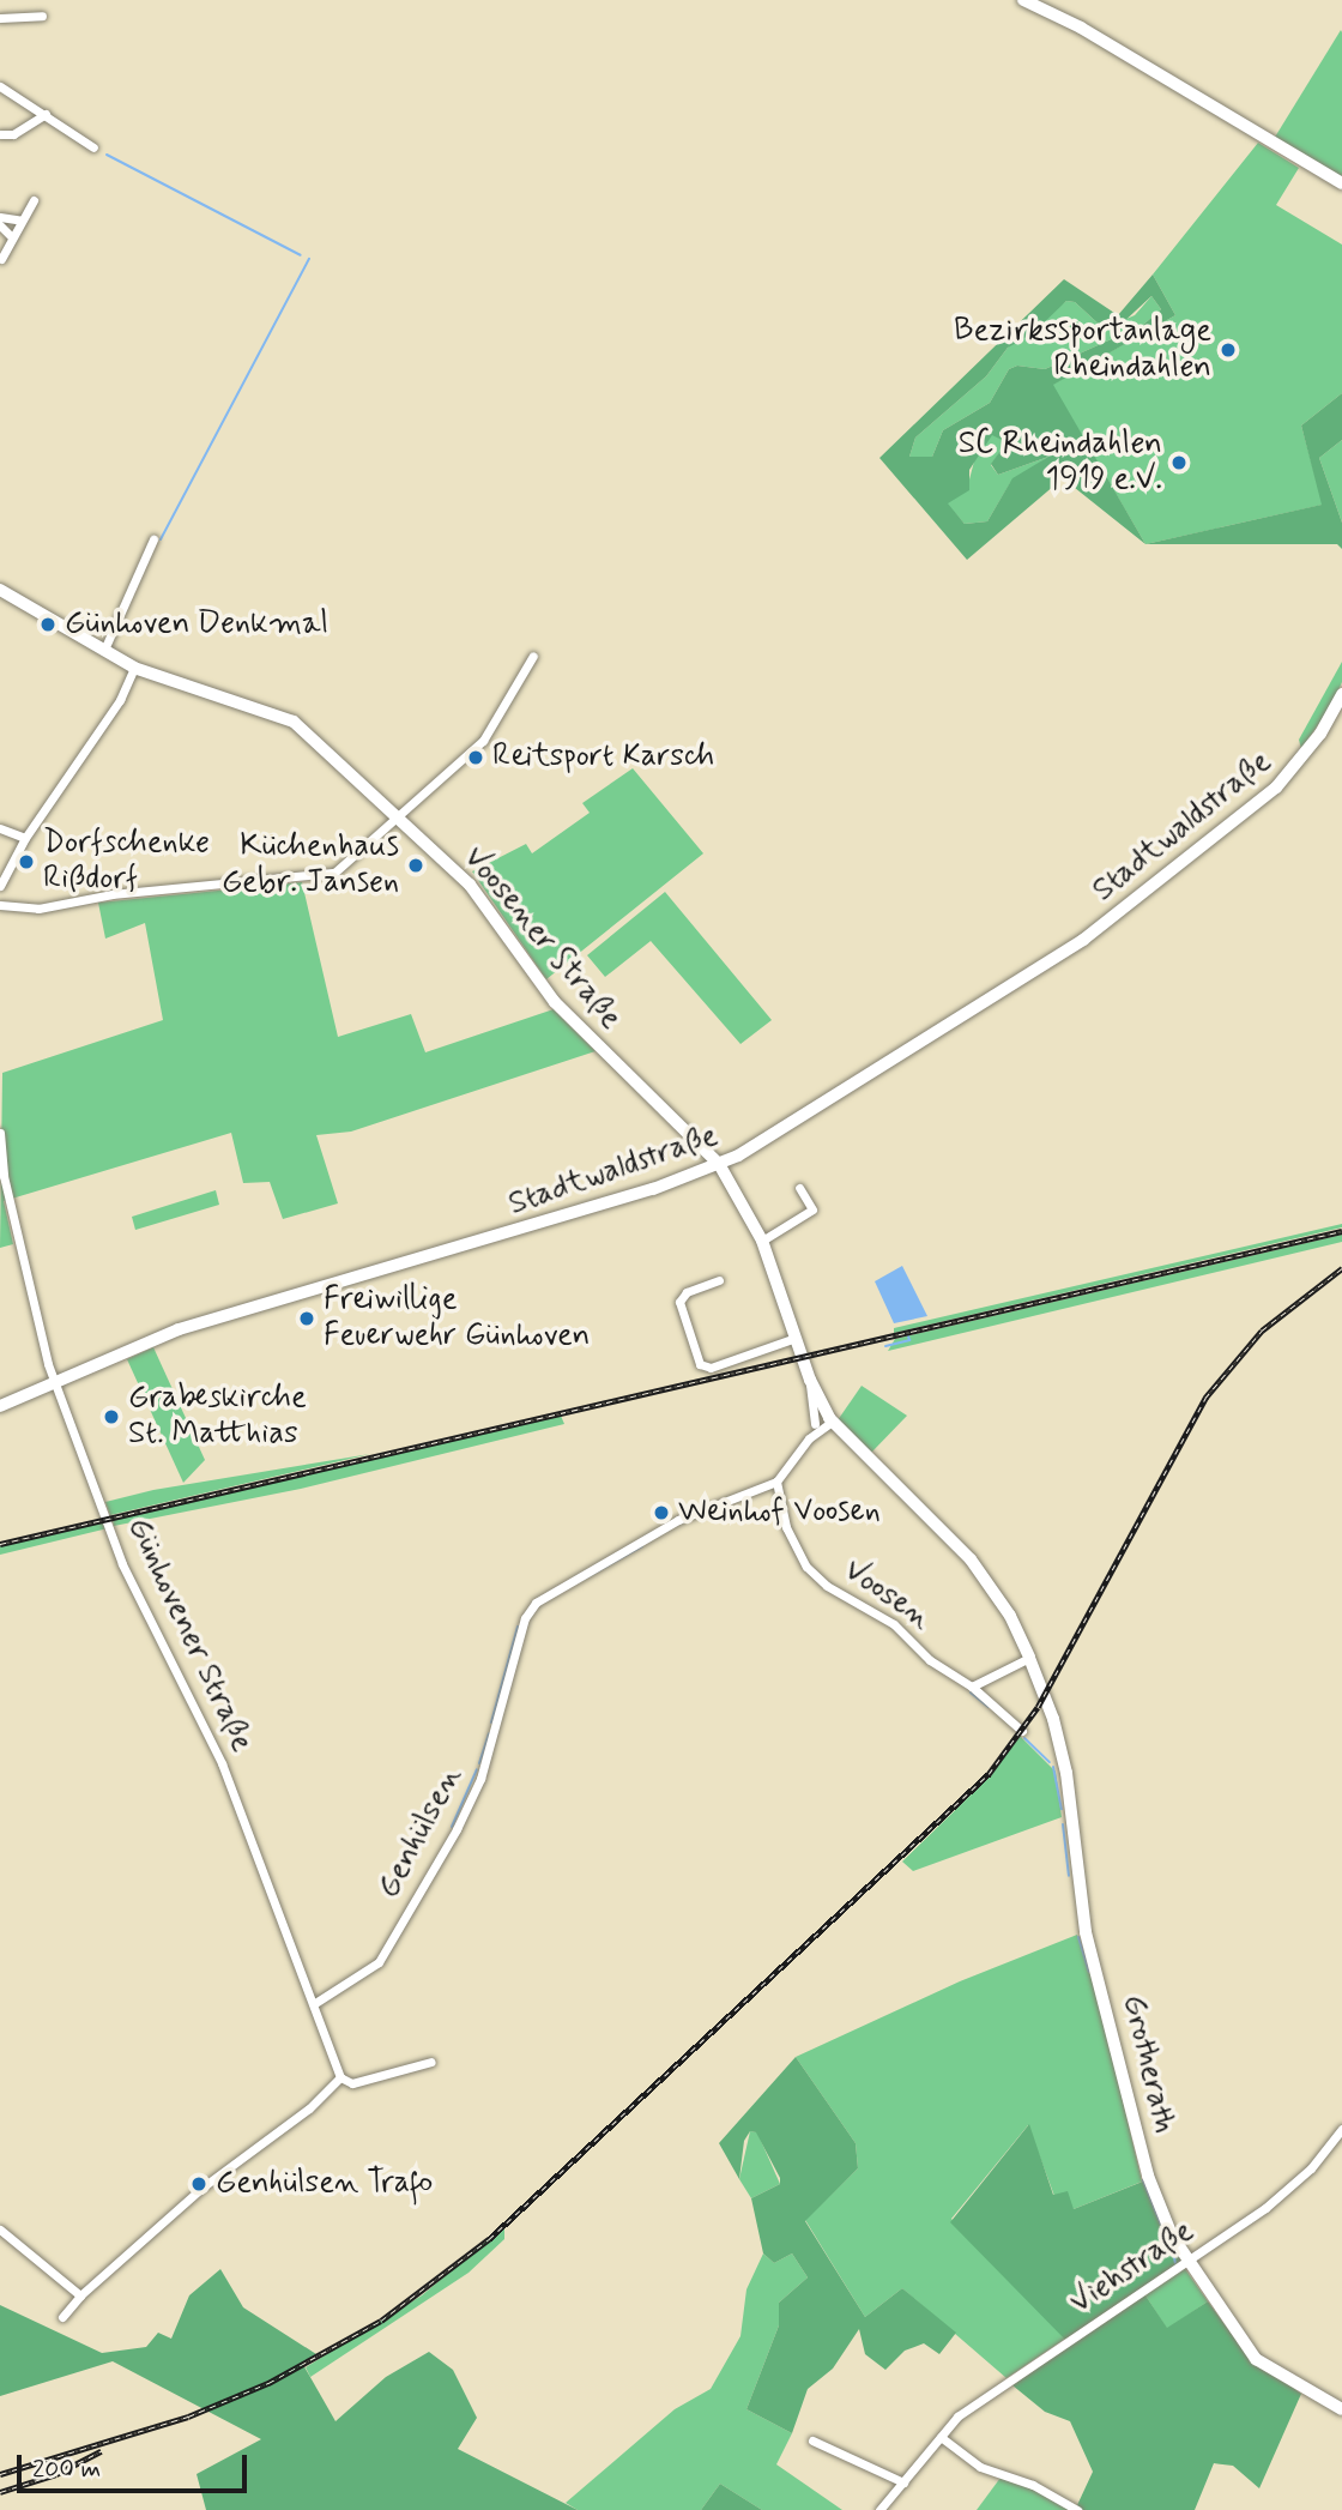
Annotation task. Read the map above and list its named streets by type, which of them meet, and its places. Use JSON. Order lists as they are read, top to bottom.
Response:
{
  "streets": {
    "street": [
      "Stadtwaldstraße",
      "Voosener Straße",
      "Voosen",
      "Günhovener Straße",
      "Genhülsen",
      "Grotherath",
      "Viehstraße"
    ]
  },
  "crossings": [
    ["Stadtwaldstraße", "Voosener Straße"],
    ["Stadtwaldstraße", "Günhovener Straße"],
    ["Voosen", "Genhülsen"],
    ["Günhovener Straße", "Genhülsen"],
    ["Grotherath", "Viehstraße"]
  ],
  "places": [
    "Bezirkssportanlage Rheindahlen",
    "SC Rheindahlen 1919 e.V.",
    "Günhoven Denkmal",
    "Reitsport Karsch",
    "Dorfschenke Rißdorf",
    "Küchenhaus Gebr. Jansen",
    "Freiwillige Feuerwehr Günhoven",
    "Grabeskirche St. Matthias",
    "Weinhof Voosen",
    "Genhülsen Trafo"
  ],
  "scale_bar": "200 m"
}
